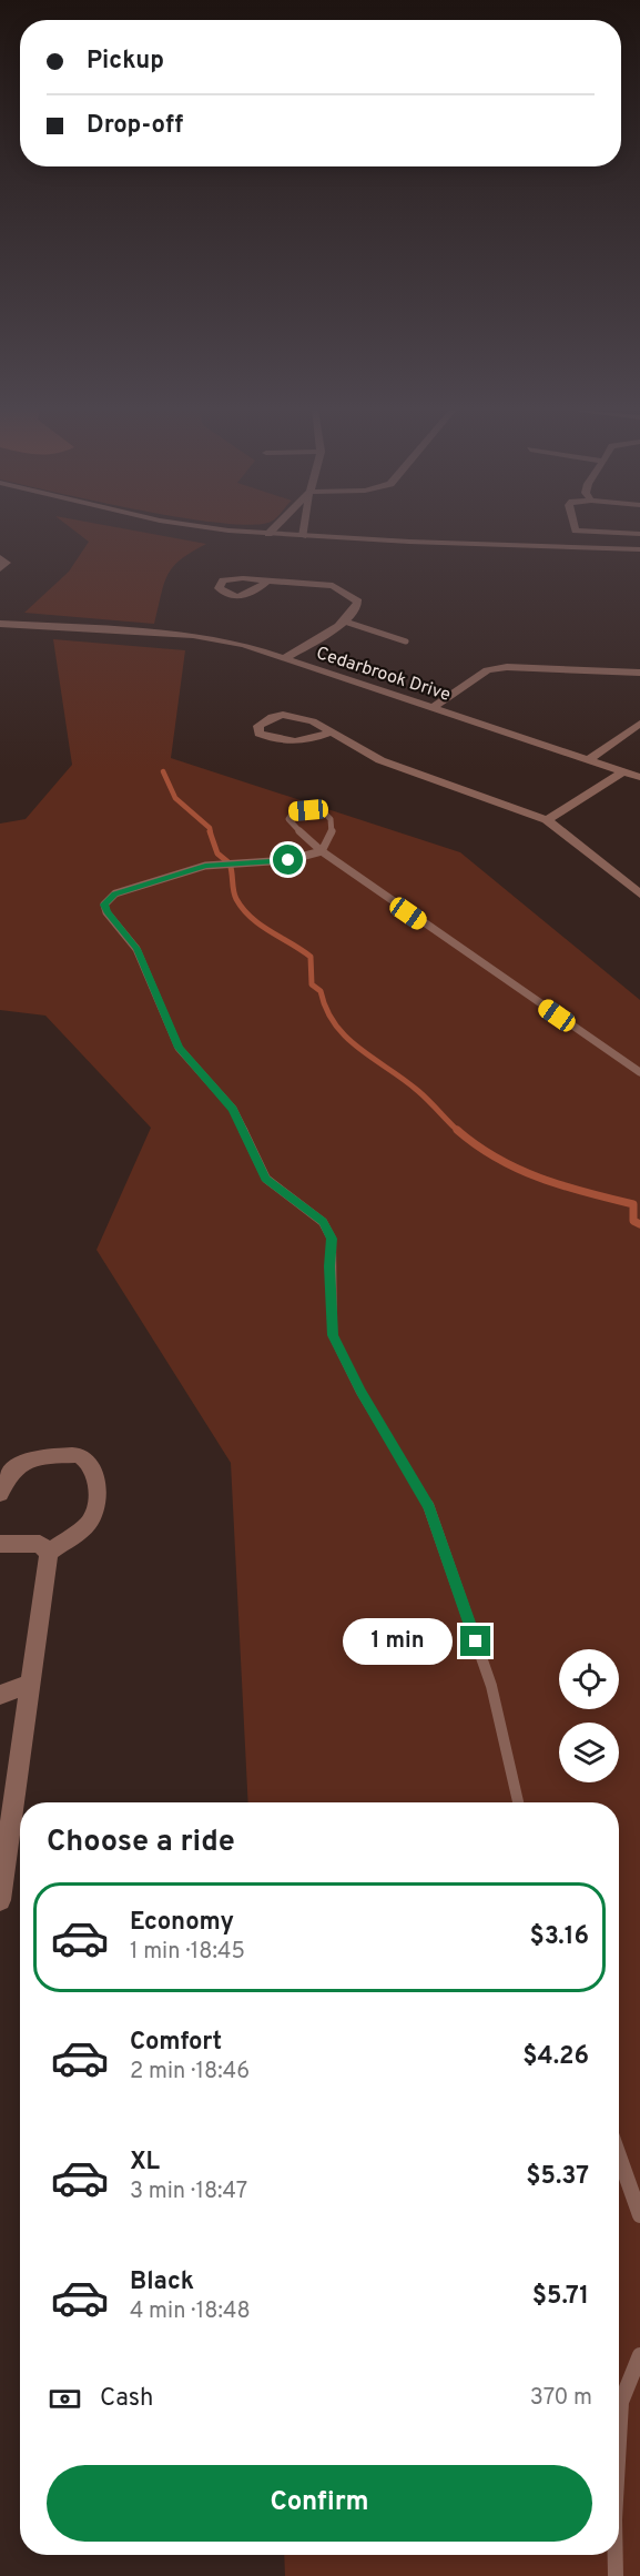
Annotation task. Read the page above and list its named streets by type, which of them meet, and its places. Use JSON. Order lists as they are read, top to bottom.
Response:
{
  "streets": {
    "street": ["Cedarbrook Drive"]
  },
  "page": {
    "banner": ["Pickup", "Drop-off"],
    "bubble": "1 min",
    "heading": "Choose a ride",
    "list": [
      {
        "name": "Economy",
        "note": "1 min · 18:45",
        "value": "$3.16"
      },
      {
        "name": "Comfort",
        "note": "2 min · 18:46",
        "value": "$4.26"
      },
      {
        "name": "XL",
        "note": "3 min · 18:47",
        "value": "$5.37"
      },
      {
        "name": "Black",
        "note": "4 min · 18:48",
        "value": "$5.71"
      }
    ],
    "pay": ["Cash", "370 m"],
    "buttons": "Confirm"
  }
}
